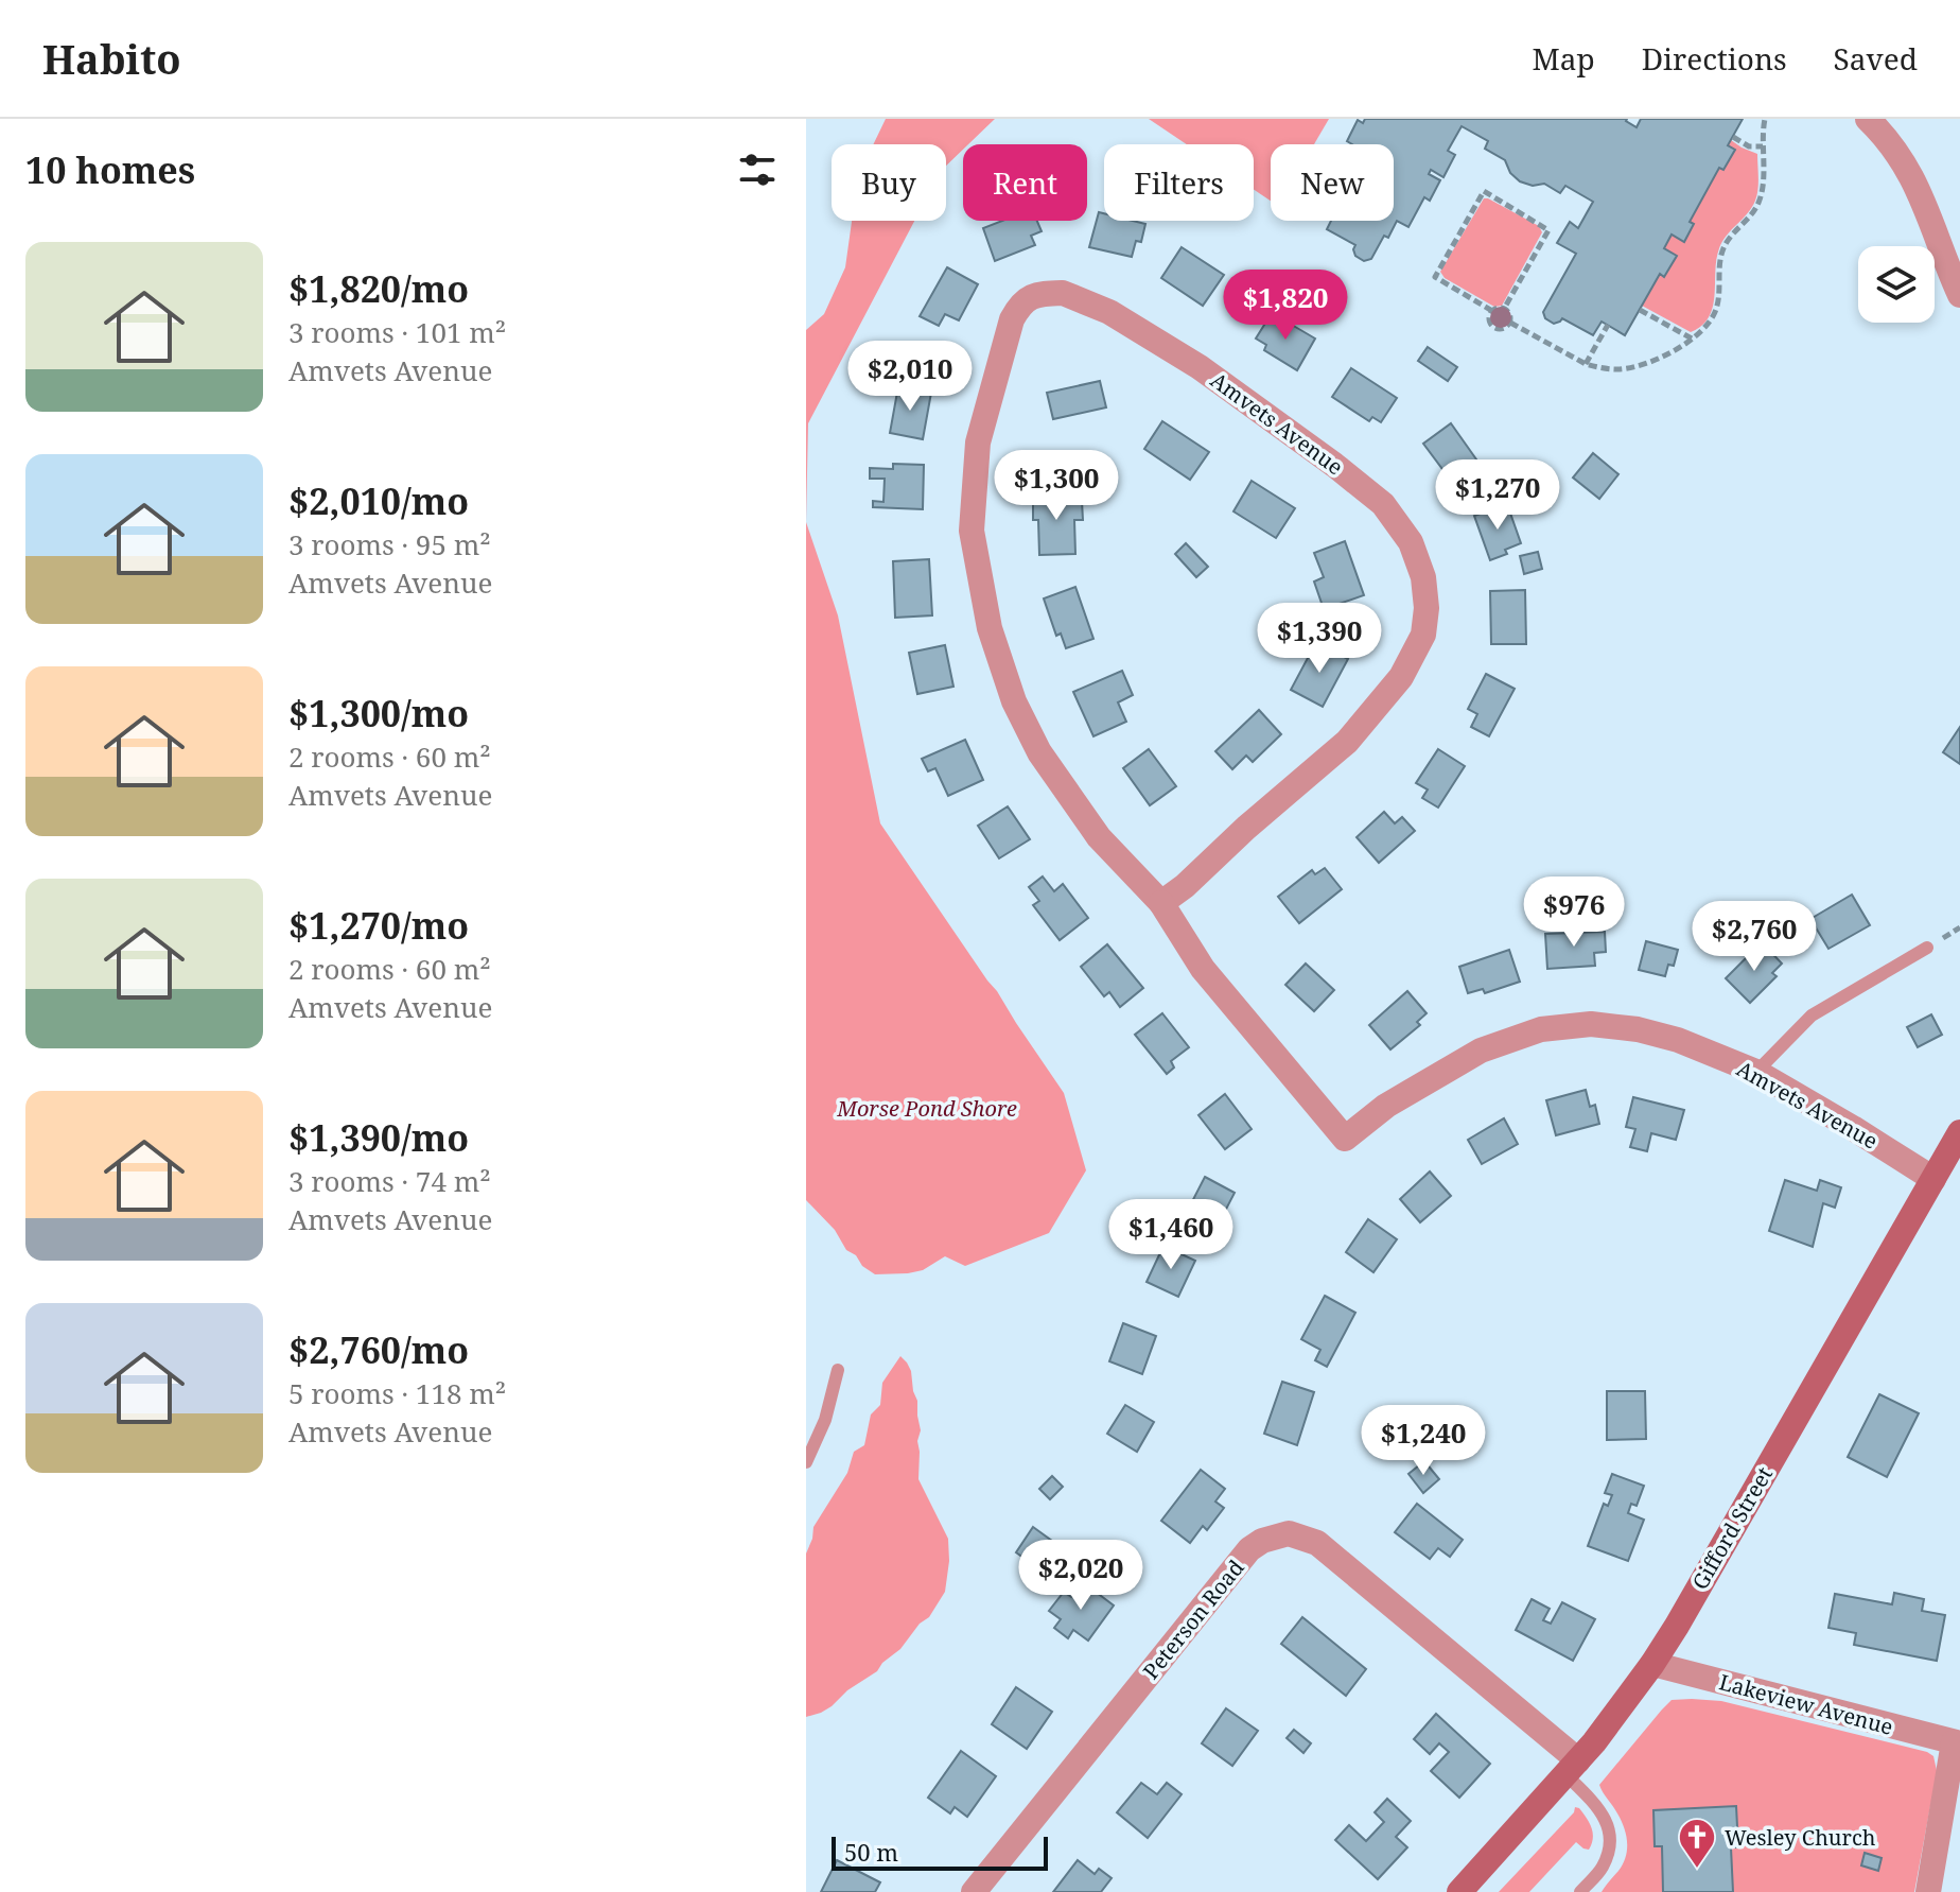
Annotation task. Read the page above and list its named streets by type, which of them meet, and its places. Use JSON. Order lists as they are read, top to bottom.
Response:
{
  "streets": {
    "main road": ["Gifford Street"],
    "street": ["Amvets Avenue", "Peterson Road", "Lakeview Avenue"]
  },
  "crossings": [
    ["Amvets Avenue", "Gifford Street"],
    ["Gifford Street", "Peterson Road"],
    ["Gifford Street", "Lakeview Avenue"]
  ],
  "parks": ["Morse Pond Shore"],
  "places": {
    "church": ["Wesley Church"]
  },
  "scale_bar": "50 m",
  "page": {
    "header": "Habito",
    "nav": ["Map", "Directions", "Saved"],
    "heading": "10 homes",
    "chip": [
      "Buy",
      "Rent",
      "Filters",
      "New"
    ],
    "list": [
      {
        "name": "$1,820/mo",
        "note": "3 rooms · 101 m² · Amvets Avenue"
      },
      {
        "name": "$2,010/mo",
        "note": "3 rooms · 95 m² · Amvets Avenue"
      },
      {
        "name": "$1,300/mo",
        "note": "2 rooms · 60 m² · Amvets Avenue"
      },
      {
        "name": "$1,270/mo",
        "note": "2 rooms · 60 m² · Amvets Avenue"
      },
      {
        "name": "$1,390/mo",
        "note": "3 rooms · 74 m² · Amvets Avenue"
      },
      {
        "name": "$2,760/mo",
        "note": "5 rooms · 118 m² · Amvets Avenue"
      }
    ],
    "price": [
      "$1,820",
      "$2,010",
      "$1,300",
      "$1,270",
      "$1,390",
      "$976",
      "$2,760",
      "$1,460",
      "$1,240",
      "$2,020"
    ],
    "scale": "50 m"
  }
}
